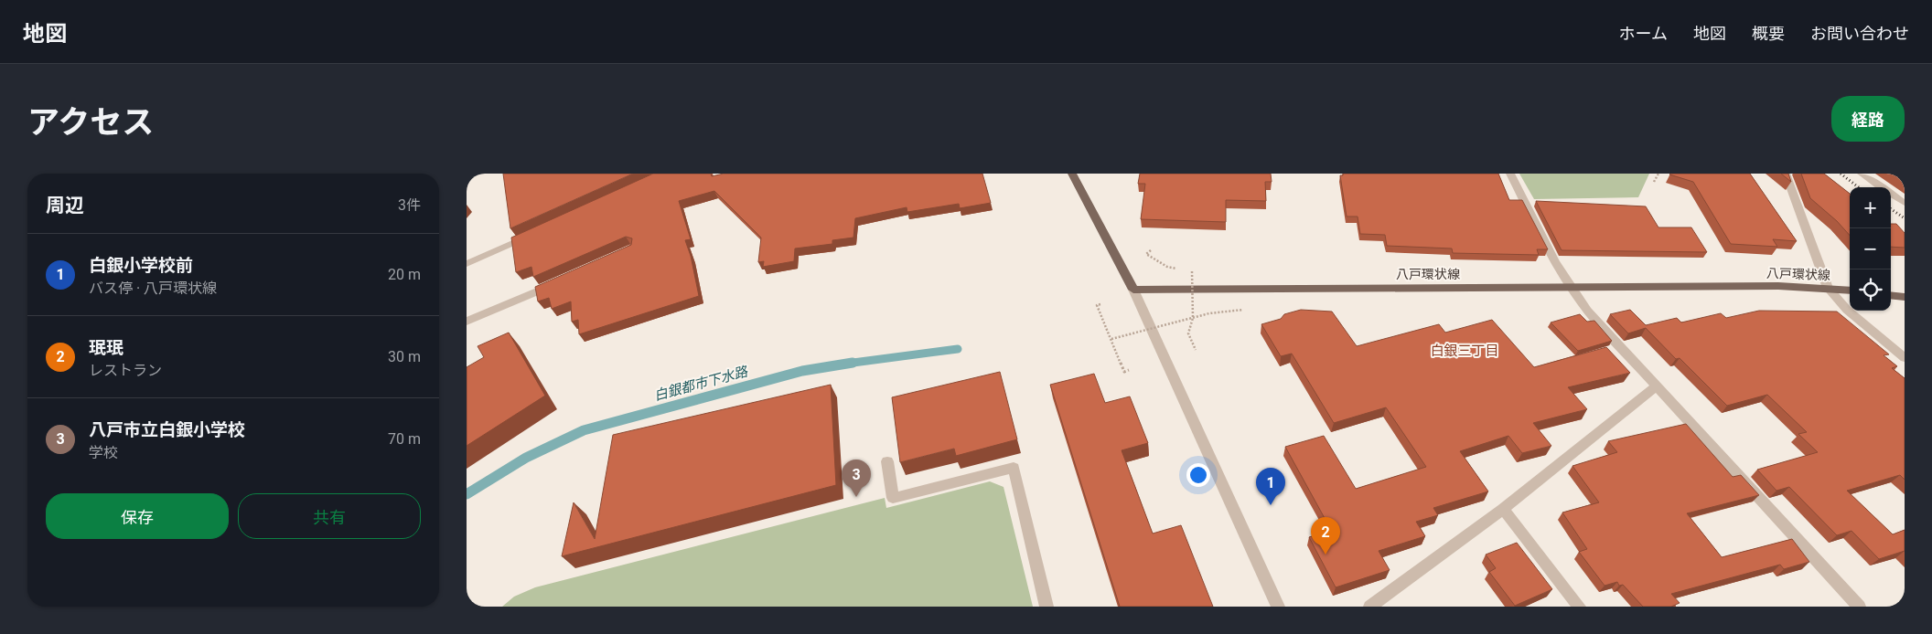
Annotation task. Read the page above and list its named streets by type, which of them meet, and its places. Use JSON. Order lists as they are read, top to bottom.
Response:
{
  "streets": {
    "main road": ["八戸環状線"]
  },
  "districts": ["白銀三丁目"],
  "water": ["白銀都市下水路"],
  "page": {
    "header": "地図",
    "nav": [
      "ホーム",
      "地図",
      "概要",
      "お問い合わせ"
    ],
    "title": "アクセス",
    "buttons": [
      "経路",
      ["保存", "共有"]
    ],
    "heading": ["周辺", "3件"],
    "map_buttons": ["+", "−"],
    "list": [
      {
        "mark": "1",
        "name": "白銀小学校前",
        "note": "バス停 · 八戸環状線",
        "value": "20 m"
      },
      {
        "mark": "2",
        "name": "珉珉",
        "note": "レストラン",
        "value": "30 m"
      },
      {
        "mark": "3",
        "name": "八戸市立白銀小学校",
        "note": "学校",
        "value": "70 m"
      }
    ],
    "pins": ["3", "1", "2"]
  }
}
